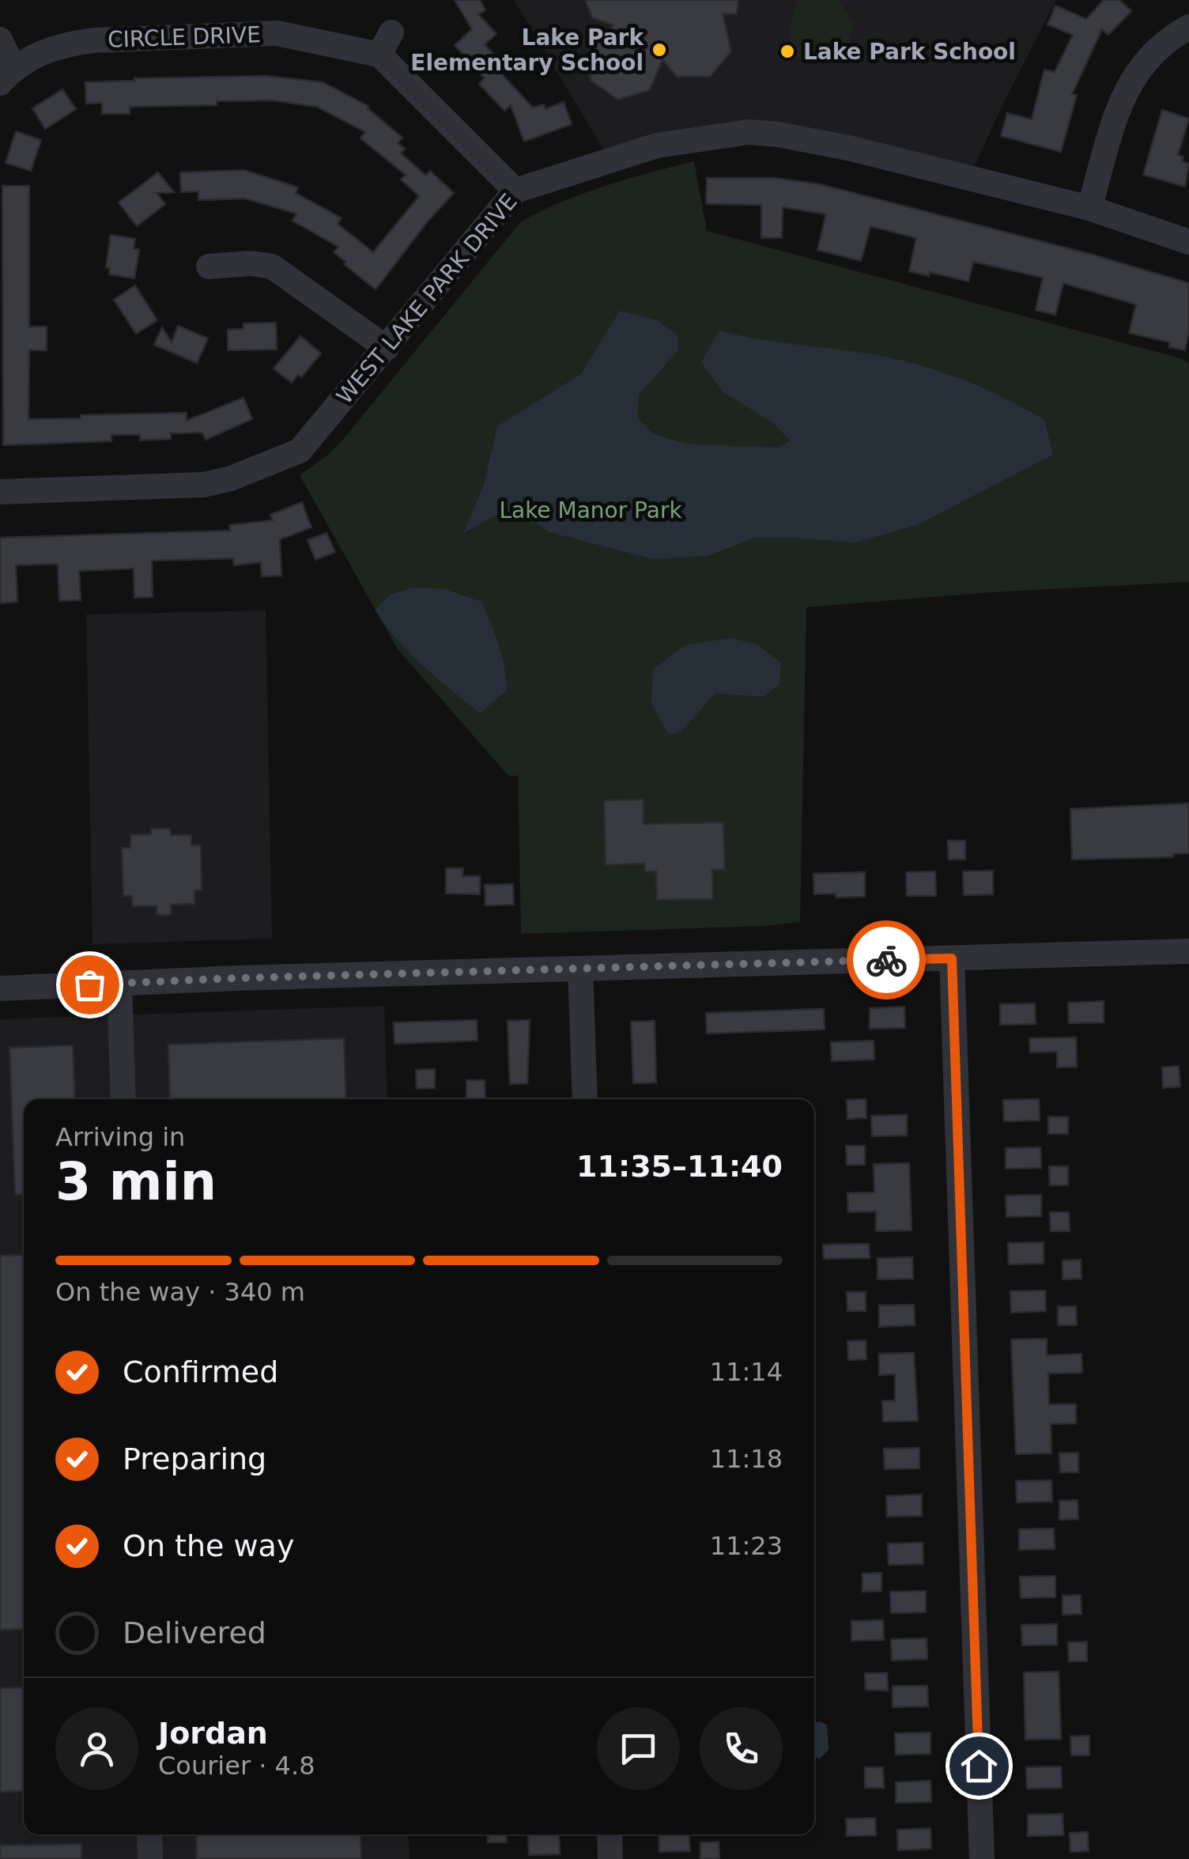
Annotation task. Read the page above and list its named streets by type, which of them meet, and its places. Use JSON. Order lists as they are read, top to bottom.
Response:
{
  "streets": {
    "street": ["CIRCLE DRIVE", "WEST LAKE PARK DRIVE"]
  },
  "crossings": [
    ["CIRCLE DRIVE", "WEST LAKE PARK DRIVE"]
  ],
  "parks": ["Lake Manor Park"],
  "places": ["Lake Park Elementary School", "Lake Park School"],
  "page": {
    "heading": ["3 min", "Arriving in", "11:35–11:40"],
    "panel": ["Jordan", "Courier · 4.8"],
    "bar": "On the way · 340 m",
    "list": [
      ["Confirmed", "11:14"],
      ["Preparing", "11:18"],
      ["On the way", "11:23"],
      "Delivered"
    ]
  }
}
